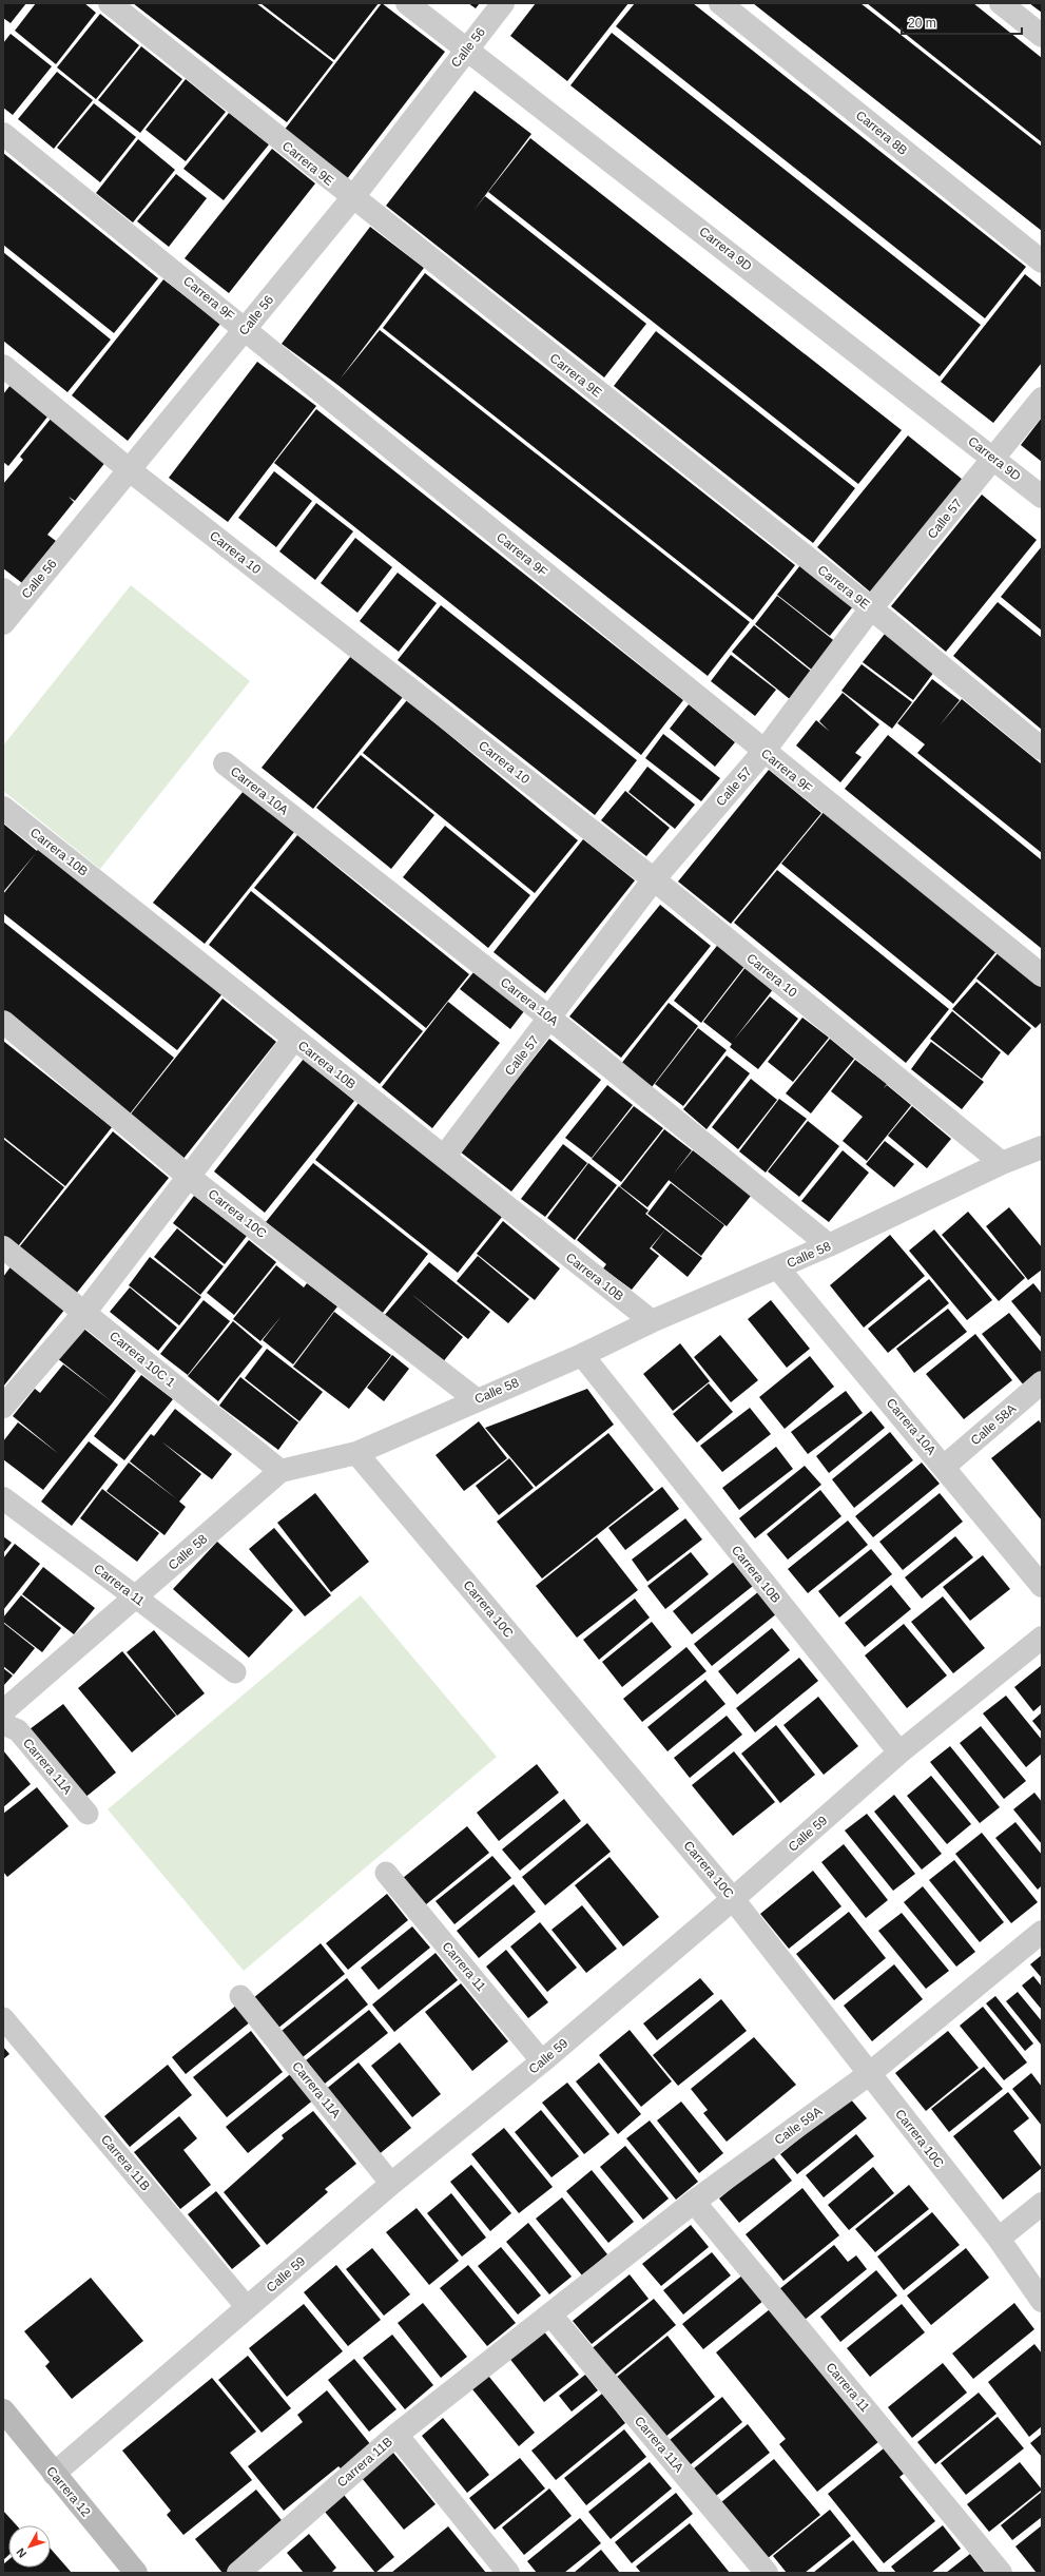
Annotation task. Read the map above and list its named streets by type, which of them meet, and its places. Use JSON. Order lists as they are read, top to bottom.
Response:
{
  "streets": {
    "main road": ["Carrera 12"],
    "street": [
      "Calle 56",
      "Carrera 8B",
      "Carrera 9E",
      "Carrera 9D",
      "Carrera 9F",
      "Calle 57",
      "Carrera 10",
      "Carrera 10A",
      "Carrera 10B",
      "Carrera 10C",
      "Calle 58",
      "Carrera 10C 1",
      "Calle 58A",
      "Carrera 11",
      "Carrera 11A",
      "Calle 59",
      "Calle 59A",
      "Carrera 11B"
    ]
  },
  "crossings": [
    ["Calle 56", "Carrera 9E"],
    ["Calle 56", "Carrera 9D"],
    ["Calle 56", "Carrera 9F"],
    ["Calle 56", "Carrera 10"],
    ["Carrera 9E", "Calle 57"],
    ["Carrera 9D", "Calle 57"],
    ["Carrera 9F", "Calle 57"],
    ["Calle 57", "Carrera 10"],
    ["Calle 57", "Carrera 10A"],
    ["Calle 57", "Carrera 10B"],
    ["Carrera 10", "Calle 58"],
    ["Carrera 10A", "Calle 58"],
    ["Carrera 10A", "Calle 58A"],
    ["Carrera 10B", "Calle 58"],
    ["Carrera 10B", "Calle 59"],
    ["Carrera 10C", "Calle 58"],
    ["Carrera 10C", "Calle 59"],
    ["Carrera 10C", "Calle 59A"],
    ["Calle 58", "Carrera 10C 1"],
    ["Calle 58", "Carrera 11"],
    ["Carrera 11", "Calle 59"],
    ["Carrera 11", "Calle 59A"],
    ["Carrera 11A", "Calle 59"],
    ["Carrera 11A", "Calle 59A"],
    ["Calle 59", "Carrera 11B"],
    ["Calle 59", "Carrera 12"],
    ["Calle 59A", "Carrera 11B"]
  ],
  "scale_bar": "20 m",
  "north": "bottom left"
}
